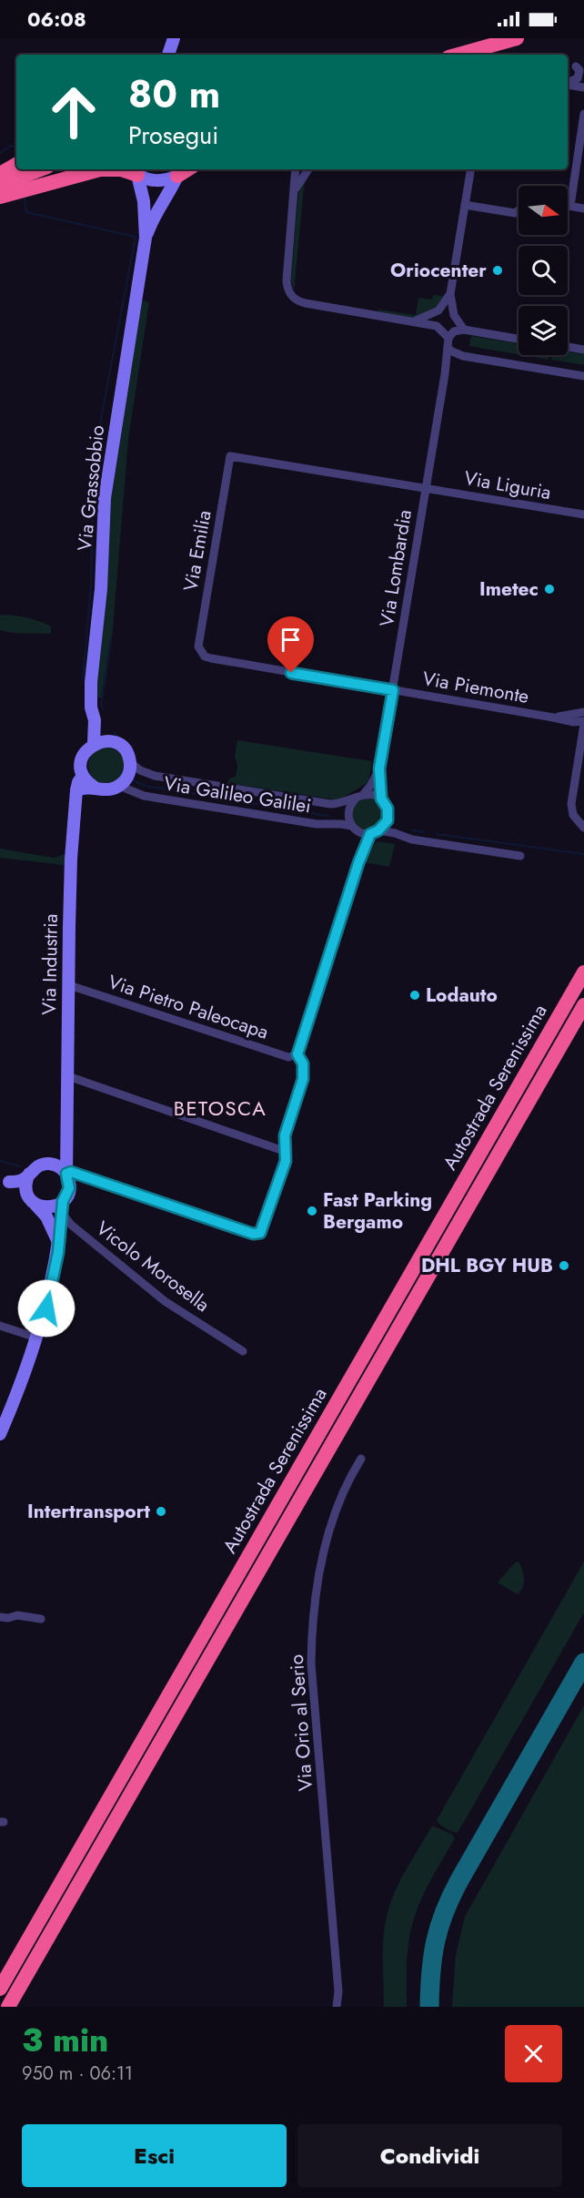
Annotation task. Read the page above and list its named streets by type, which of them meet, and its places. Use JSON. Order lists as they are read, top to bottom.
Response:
{
  "streets": {
    "highway": ["Autostrada Serenissima"],
    "street": [
      "Via Liguria",
      "Via Grassobbio",
      "Via Emilia",
      "Via Lombardia",
      "Via Piemonte",
      "Via Galileo Galilei",
      "Via Industria",
      "Via Pietro Paleocapa",
      "Vicolo Morosella",
      "Via Orio al Serio"
    ]
  },
  "crossings": [
    ["Via Liguria", "Via Emilia"],
    ["Via Liguria", "Via Lombardia"],
    ["Via Grassobbio", "Via Galileo Galilei"],
    ["Via Grassobbio", "Via Industria"],
    ["Via Emilia", "Via Lombardia"],
    ["Via Emilia", "Via Piemonte"],
    ["Via Lombardia", "Via Piemonte"],
    ["Via Lombardia", "Via Galileo Galilei"],
    ["Via Galileo Galilei", "Via Industria"],
    ["Via Industria", "Via Pietro Paleocapa"],
    ["Via Industria", "Vicolo Morosella"]
  ],
  "districts": ["BETOSCA"],
  "places": [
    "Oriocenter",
    "Imetec",
    "Lodauto",
    "Fast Parking Bergamo",
    "DHL BGY HUB",
    "Intertransport"
  ],
  "north": "right",
  "page": {
    "status": "06:08",
    "turn": ["80 m", "Prosegui"],
    "heading": ["3 min", "950 m · 06:11"],
    "buttons": ["Esci", "Condividi"]
  }
}
